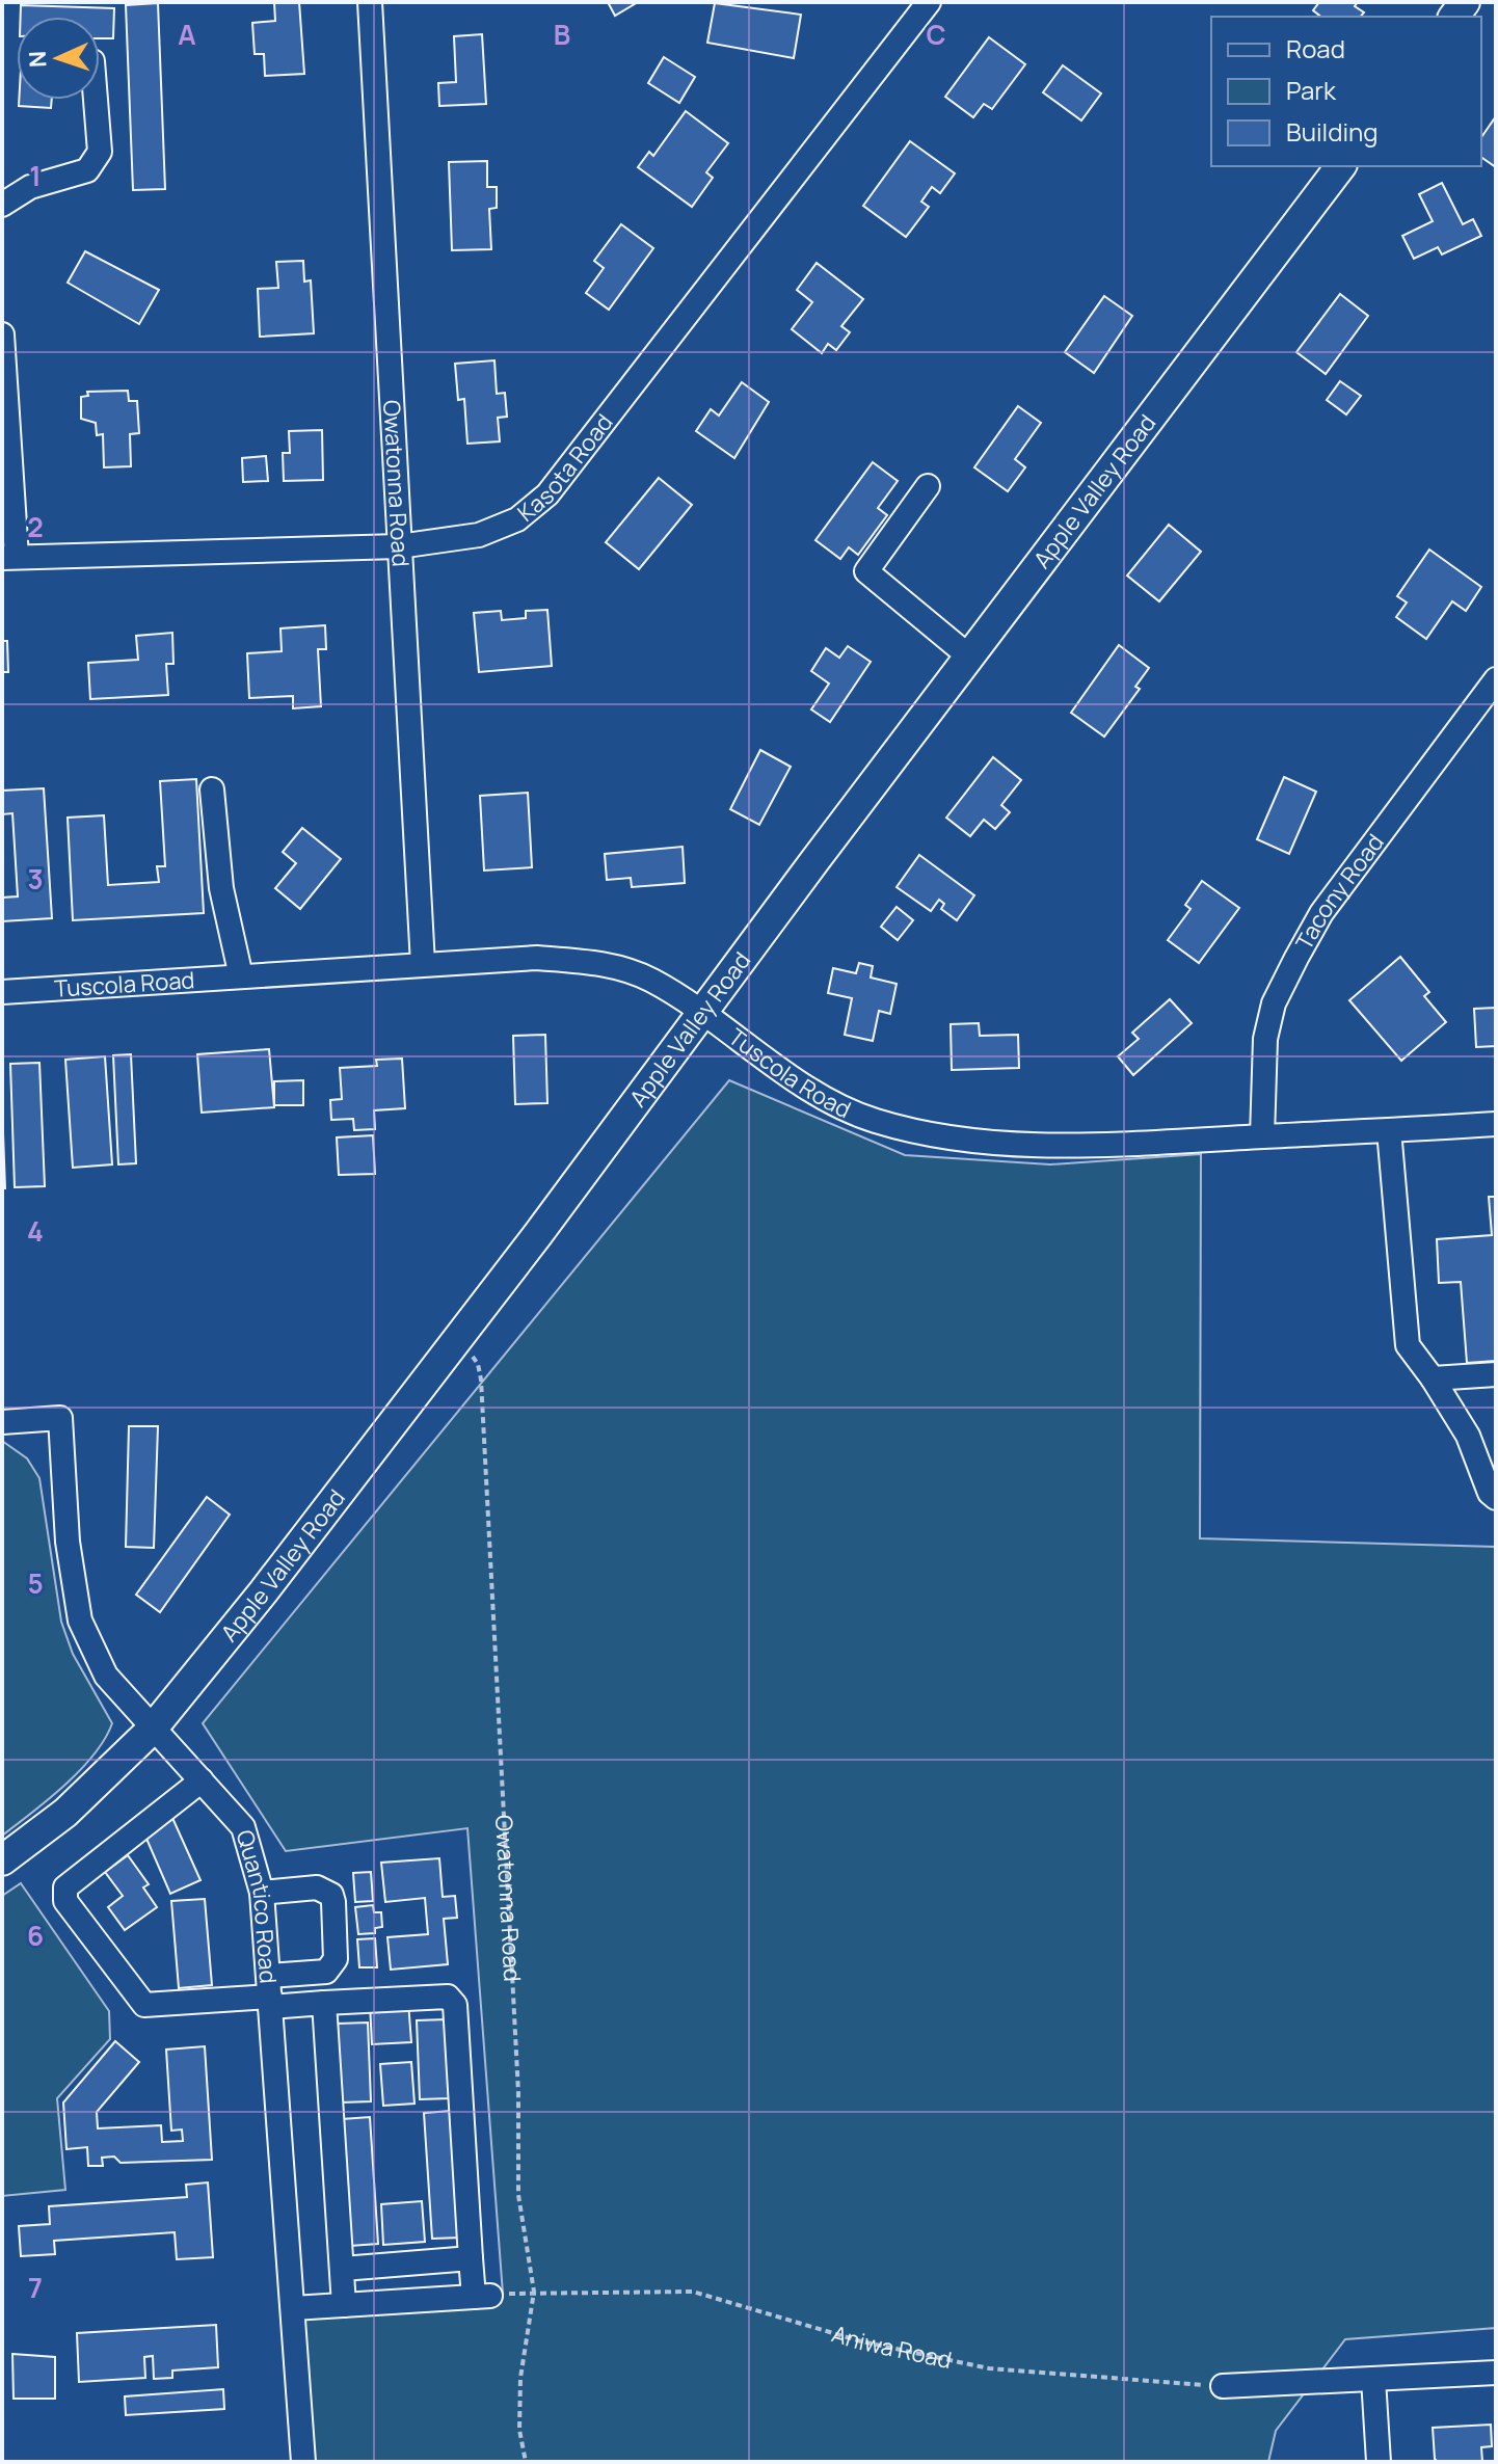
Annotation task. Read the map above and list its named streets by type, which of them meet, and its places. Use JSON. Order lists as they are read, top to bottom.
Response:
{
  "streets": {
    "main road": ["Apple Valley Road"],
    "street": [
      "Kasota Road",
      "Owatonna Road",
      "Tacony Road",
      "Tuscola Road",
      "Quantico Road"
    ],
    "path": ["Aniwa Road"]
  },
  "crossings": [
    ["Kasota Road", "Owatonna Road"],
    ["Owatonna Road", "Apple Valley Road"],
    ["Owatonna Road", "Tuscola Road"],
    ["Owatonna Road", "Aniwa Road"],
    ["Apple Valley Road", "Tuscola Road"],
    ["Apple Valley Road", "Quantico Road"],
    ["Tacony Road", "Tuscola Road"]
  ],
  "legend": ["Road", "Park", "Building"],
  "north": "left",
  "grid": {
    "columns": ["A", "B", "C"],
    "rows": [
      "1",
      "2",
      "3",
      "4",
      "5",
      "6",
      "7"
    ]
  }
}
